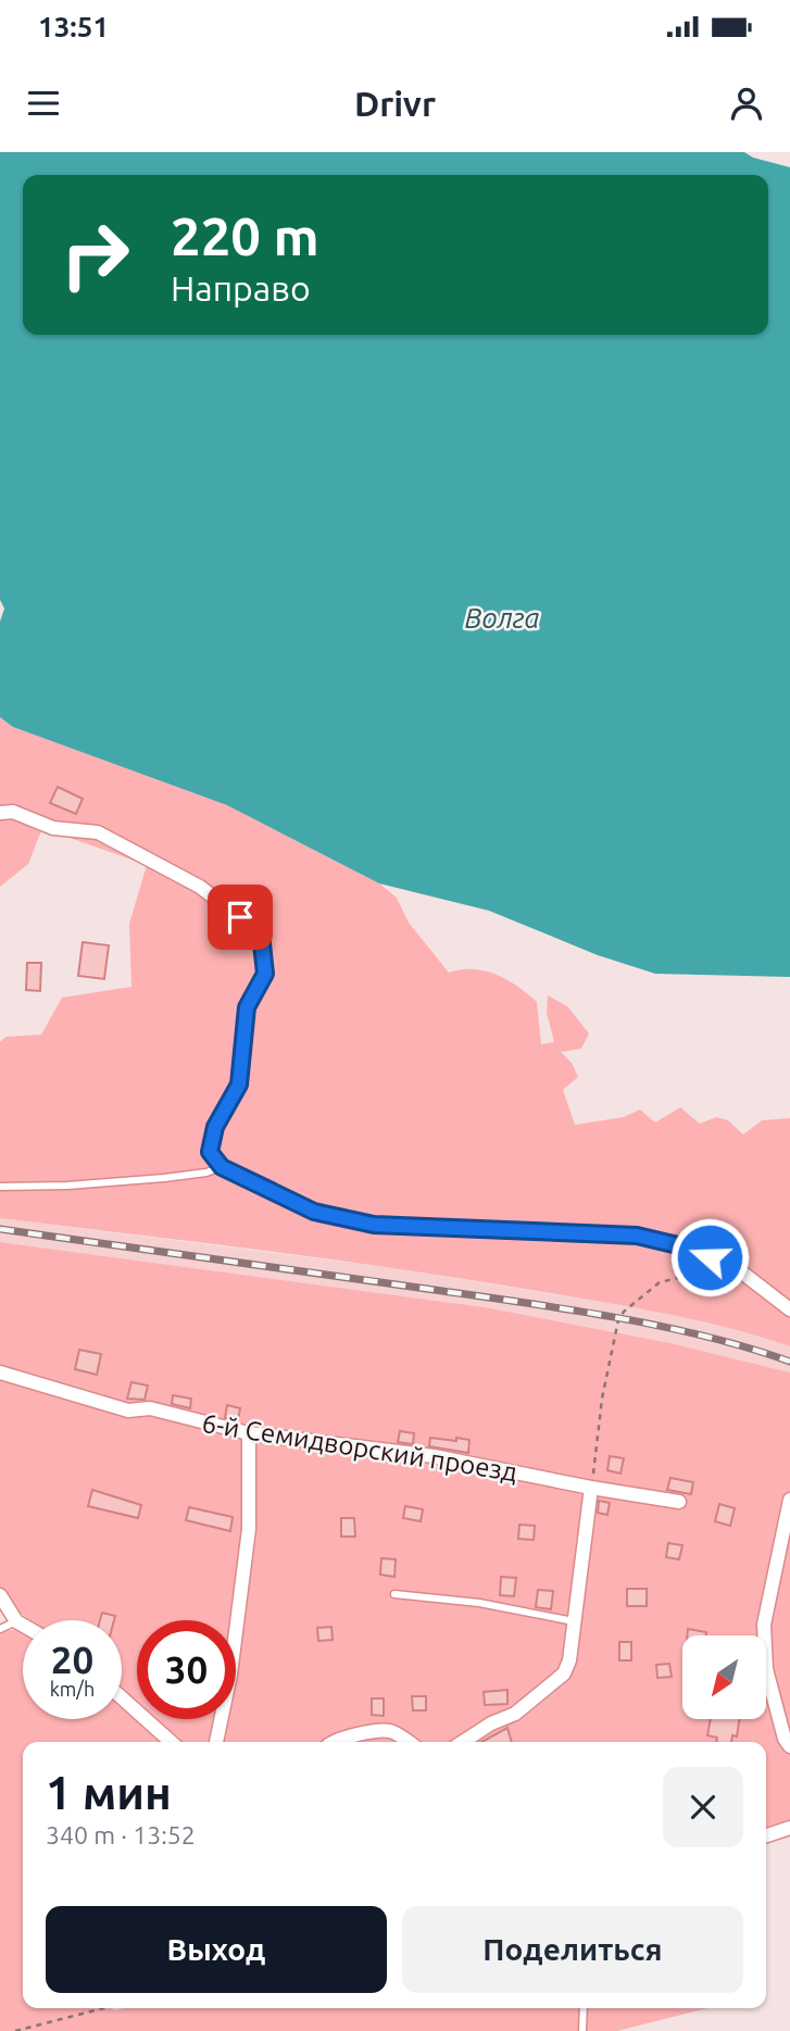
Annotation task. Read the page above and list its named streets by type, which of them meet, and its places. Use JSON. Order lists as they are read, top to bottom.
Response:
{
  "streets": {
    "street": ["6-й Семидворский проезд"]
  },
  "water": ["Волга"],
  "north": "bottom left",
  "page": {
    "status": "13:51",
    "header": "Drivr",
    "turn": ["220 m", "Направо"],
    "speed": "20 km/h",
    "limit": "30",
    "heading": ["1 мин", "340 m · 13:52"],
    "buttons": ["Выход", "Поделиться"]
  }
}
